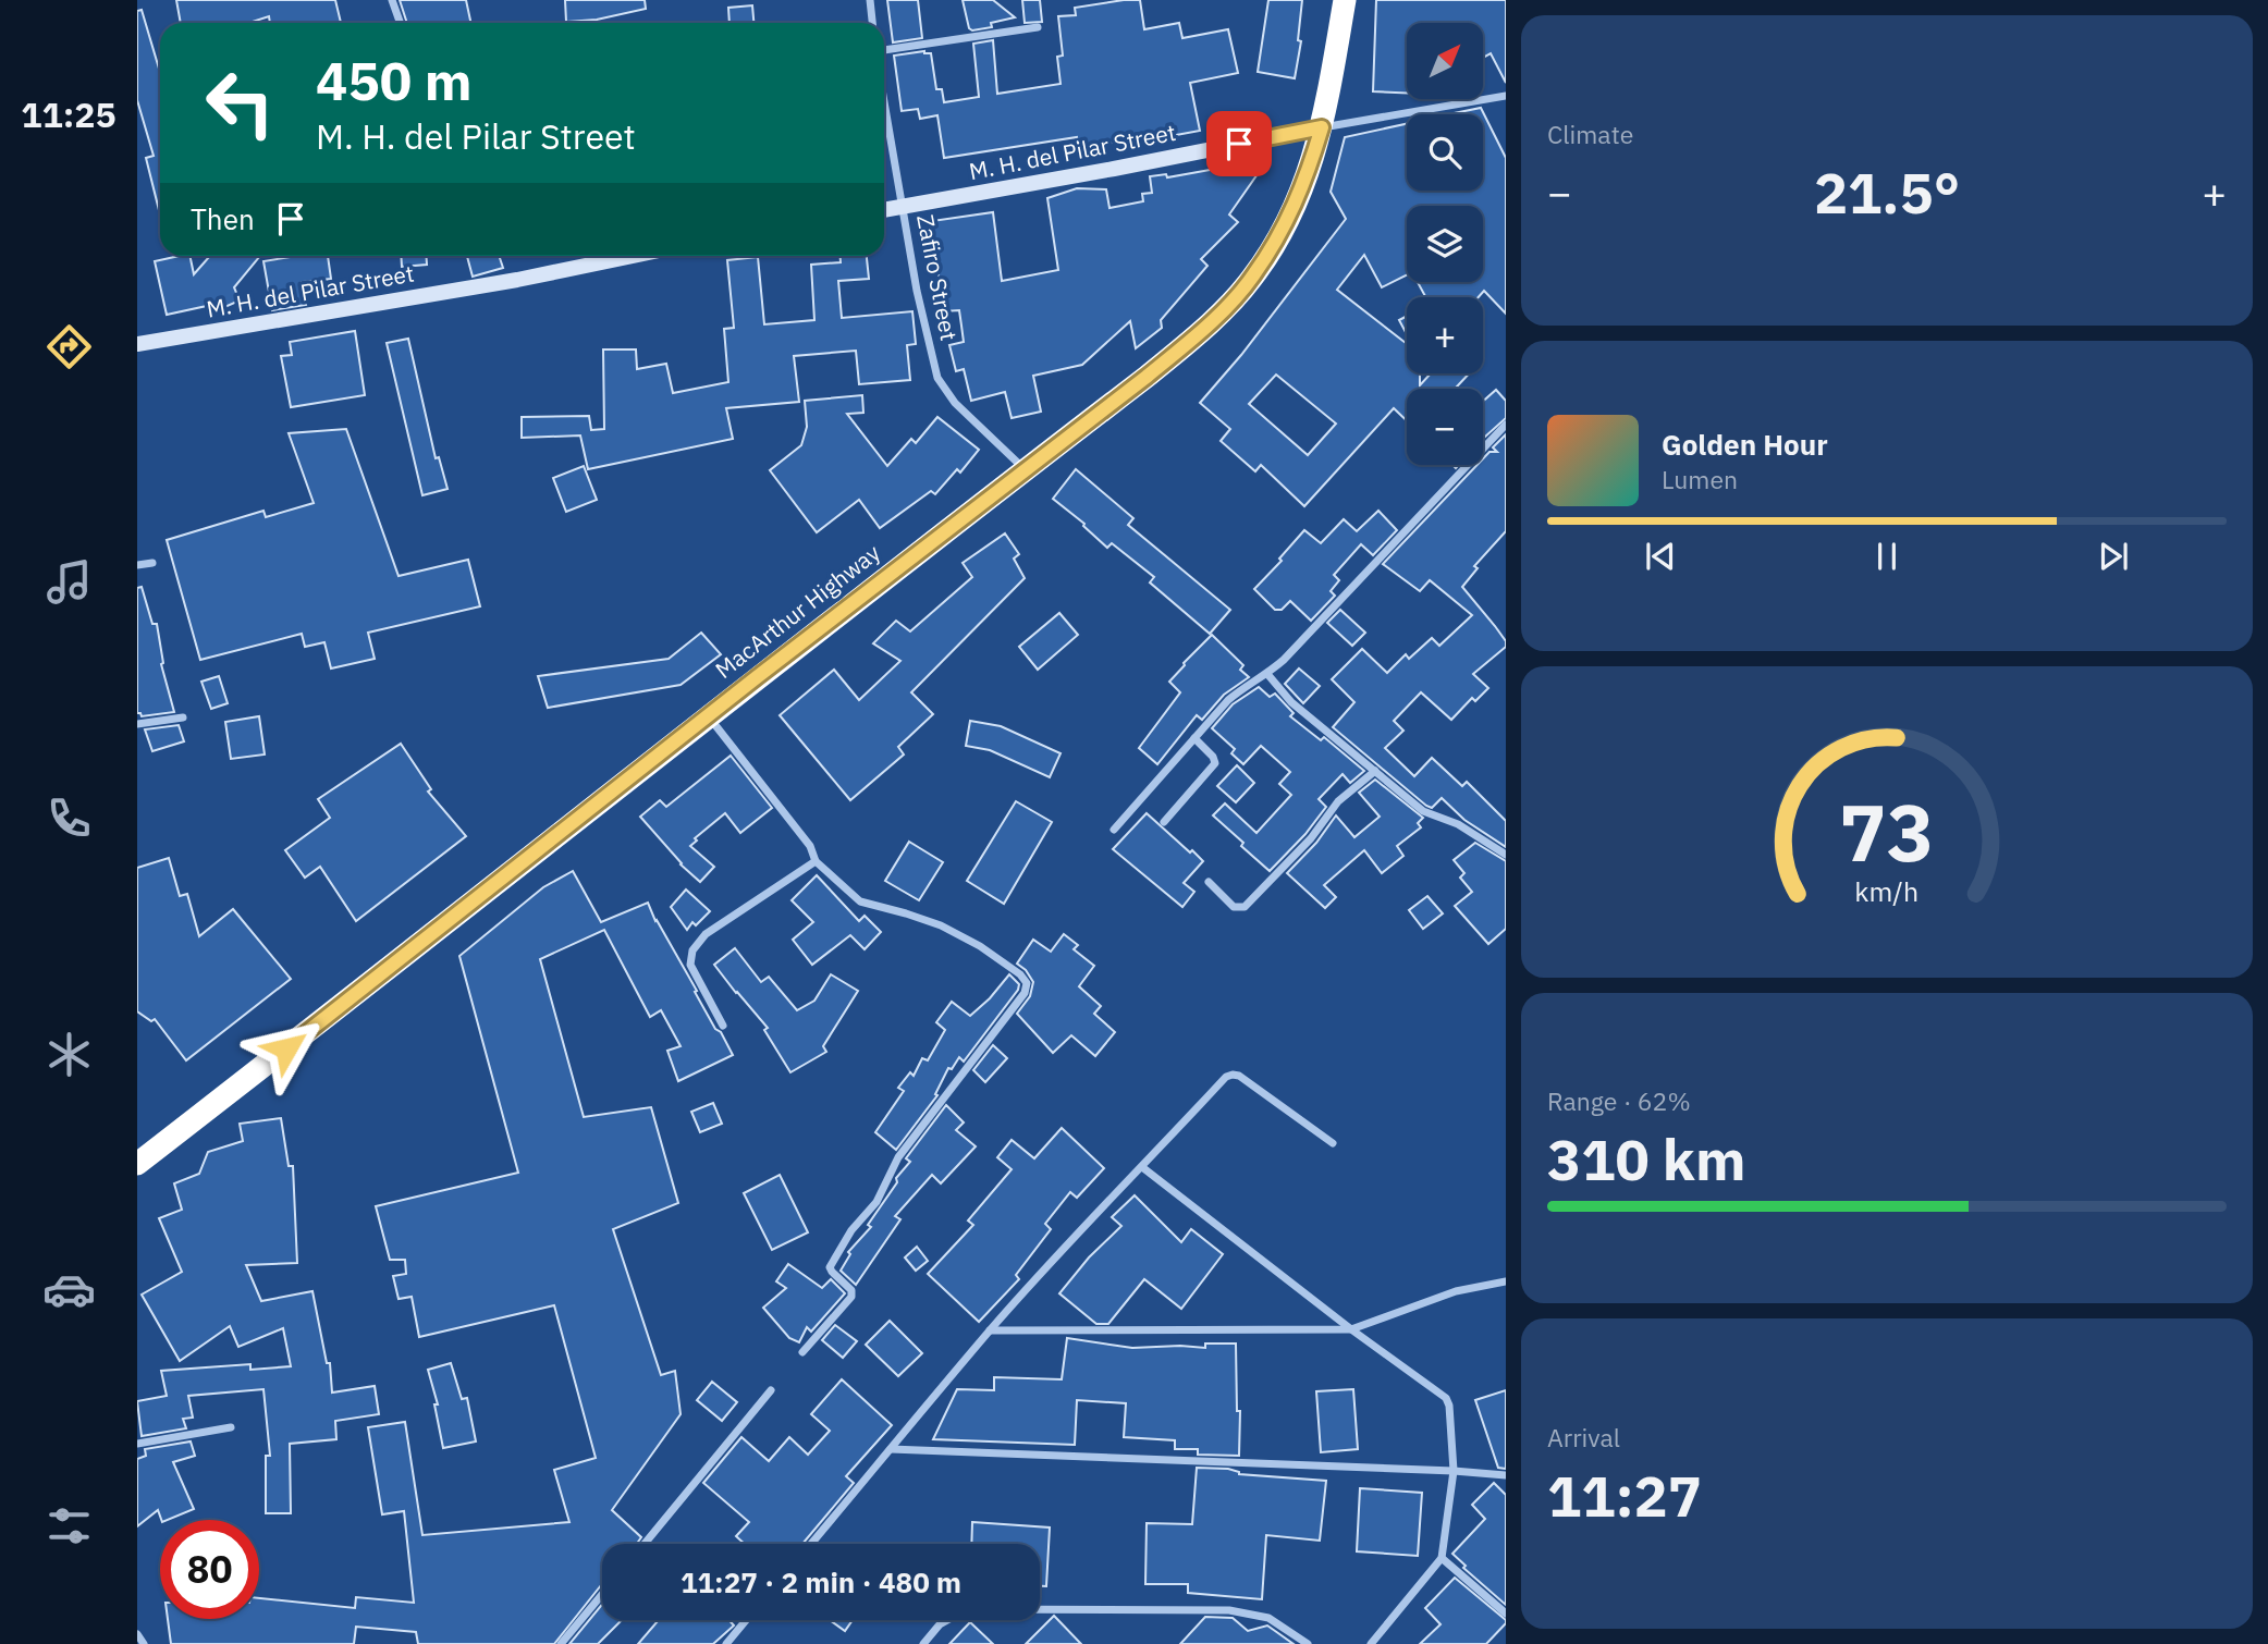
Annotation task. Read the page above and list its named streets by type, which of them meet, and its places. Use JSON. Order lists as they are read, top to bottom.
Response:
{
  "streets": {
    "highway": ["MacArthur Highway"],
    "street": ["M. H. del Pilar Street", "Zafiro Street"]
  },
  "crossings": [
    ["M. H. del Pilar Street", "Zafiro Street"],
    ["M. H. del Pilar Street", "MacArthur Highway"],
    ["Zafiro Street", "MacArthur Highway"]
  ],
  "north": "top right",
  "page": {
    "tabs": "11:25",
    "tile": [
      "Climate",
      ["Range · 62%", "310 km"],
      ["Arrival", "11:27"]
    ],
    "map_buttons": ["+", "−"],
    "turn": ["450 m", "M. H. del Pilar Street"],
    "heat": ["−", "21.5°", "+"],
    "then": "Then",
    "song": ["Golden Hour", "Lumen"],
    "limit": "80",
    "trip": "11:27 · 2 min · 480 m",
    "gauge": ["73", "km/h"]
  }
}
